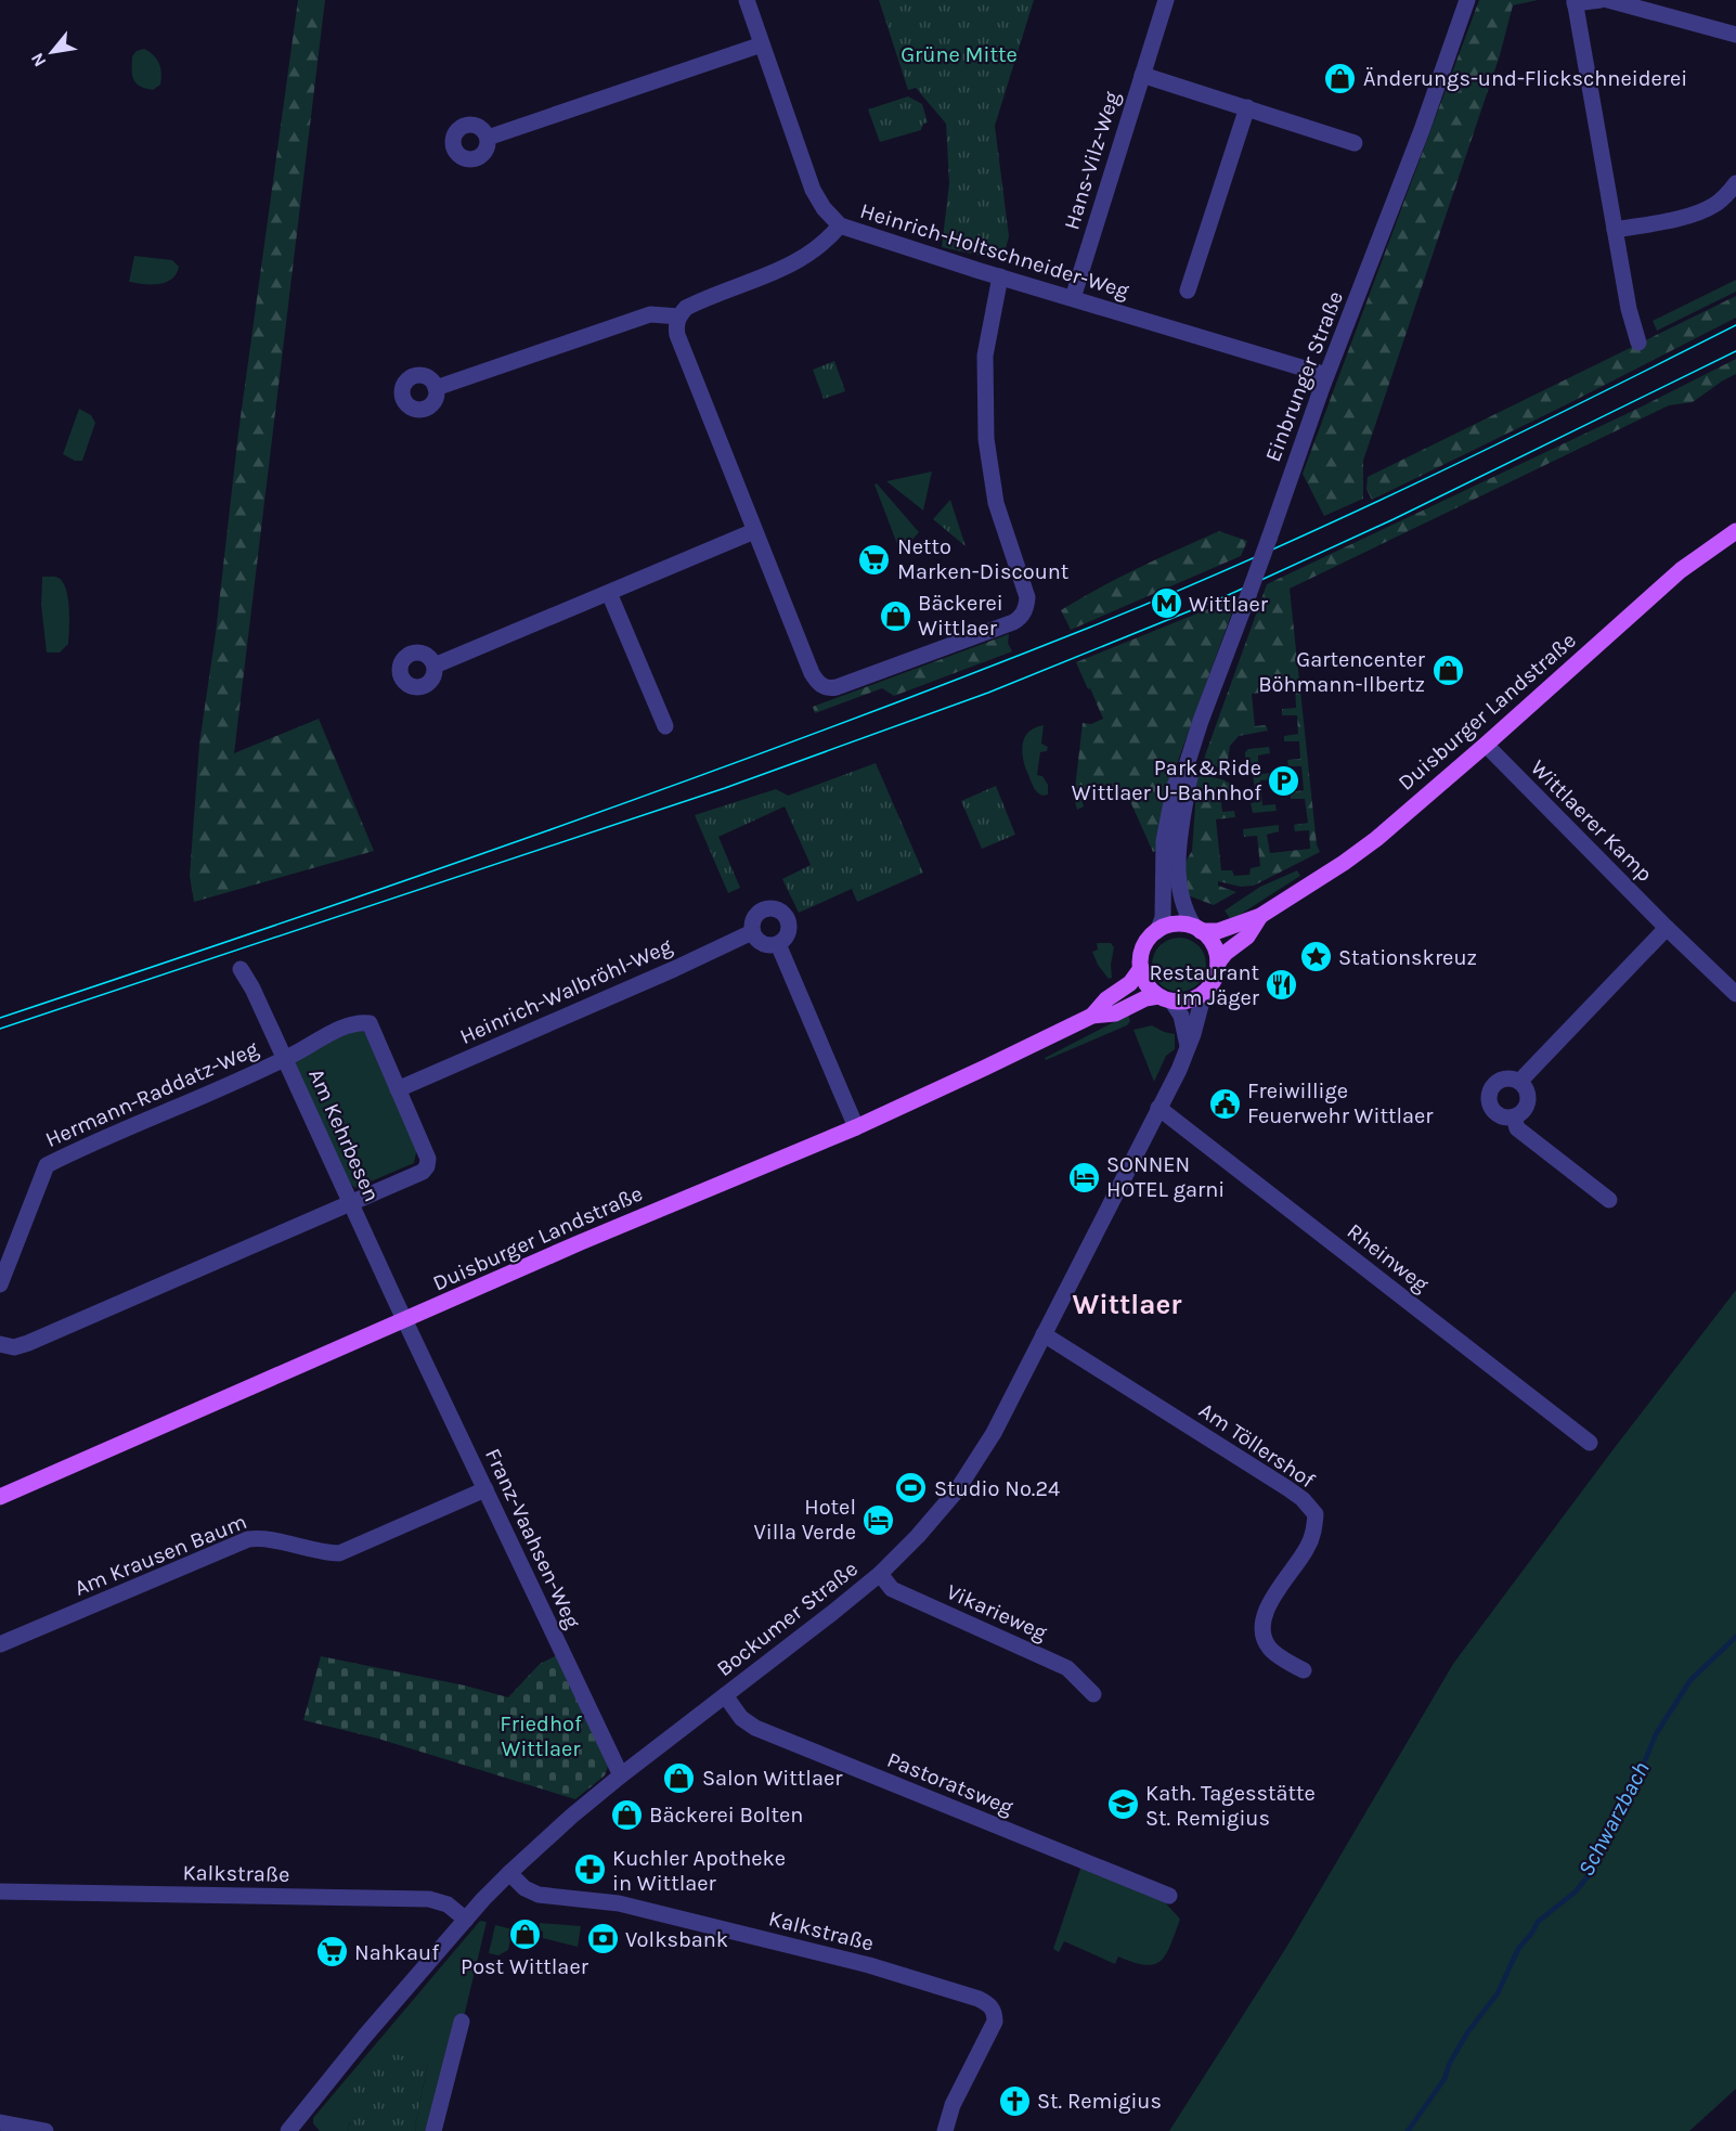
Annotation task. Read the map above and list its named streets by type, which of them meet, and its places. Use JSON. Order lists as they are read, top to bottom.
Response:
{
  "streets": {
    "main road": ["Duisburger Landstraße"],
    "street": [
      "Hans-Vilz-Weg",
      "Heinrich-Holtschneider-Weg",
      "Einbrunger Straße",
      "Wittlaerer Kamp",
      "Heinrich-Walbröhl-Weg",
      "Hermann-Raddatz-Weg",
      "Am Kehrbesen",
      "Rheinweg",
      "Am Töllershof",
      "Franz-Vaahsen-Weg",
      "Am Krausen Baum",
      "Vikarieweg",
      "Bockumer Straße",
      "Pastoratsweg",
      "Kalkstraße"
    ]
  },
  "crossings": [
    ["Hans-Vilz-Weg", "Heinrich-Holtschneider-Weg"],
    ["Heinrich-Holtschneider-Weg", "Einbrunger Straße"],
    ["Einbrunger Straße", "Duisburger Landstraße"],
    ["Einbrunger Straße", "Bockumer Straße"],
    ["Duisburger Landstraße", "Wittlaerer Kamp"],
    ["Duisburger Landstraße", "Am Kehrbesen"],
    ["Duisburger Landstraße", "Franz-Vaahsen-Weg"],
    ["Duisburger Landstraße", "Bockumer Straße"],
    ["Hermann-Raddatz-Weg", "Am Kehrbesen"],
    ["Am Kehrbesen", "Franz-Vaahsen-Weg"],
    ["Rheinweg", "Bockumer Straße"],
    ["Am Töllershof", "Bockumer Straße"],
    ["Franz-Vaahsen-Weg", "Am Krausen Baum"],
    ["Franz-Vaahsen-Weg", "Bockumer Straße"],
    ["Vikarieweg", "Bockumer Straße"],
    ["Bockumer Straße", "Pastoratsweg"],
    ["Bockumer Straße", "Kalkstraße"]
  ],
  "districts": ["Wittlaer"],
  "water": ["Schwarzbach"],
  "parks": ["Grüne Mitte", "Friedhof Wittlaer"],
  "places": {
    "shop": [
      "Änderungs-und-Flickschneiderei",
      "Bäckerei Wittlaer",
      "Gartencenter Böhmann-Ilbertz",
      "Salon Wittlaer",
      "Bäckerei Bolten",
      "Post Wittlaer"
    ],
    "supermarket": ["Netto Marken-Discount", "Nahkauf"],
    "metro station": ["Wittlaer"],
    "parking": ["Park&Ride Wittlaer U-Bahnhof"],
    "place": ["Stationskreuz"],
    "restaurant": ["Restaurant im Jäger"],
    "public building": ["Freiwillige Feuerwehr Wittlaer"],
    "hotel": ["SONNEN HOTEL garni", "Hotel Villa Verde"],
    "sports": ["Studio No.24"],
    "school or university": ["Kath. Tagesstätte St. Remigius"],
    "pharmacy": ["Kuchler Apotheke in Wittlaer"],
    "bank": ["Volksbank"],
    "church": ["St. Remigius"]
  },
  "north": "bottom left"
}
